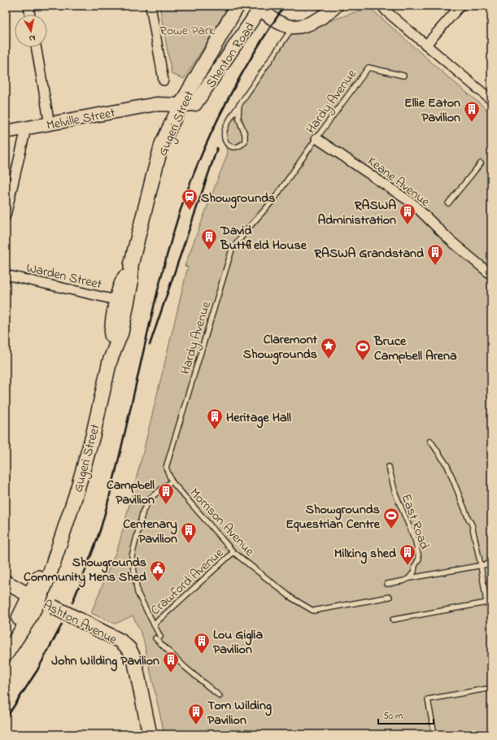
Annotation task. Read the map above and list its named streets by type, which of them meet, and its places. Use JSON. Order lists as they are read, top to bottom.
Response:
{
  "streets": {
    "main road": [
      "Shenton Road",
      "Melville Street",
      "Gugeri Street",
      "Ashton Avenue"
    ],
    "street": ["Keane Avenue", "Warden Street"],
    "lane": [
      "Hardy Avenue",
      "Morrison Avenue",
      "East Road",
      "Crawford Avenue"
    ]
  },
  "crossings": [
    ["Shenton Road", "Melville Street"],
    ["Shenton Road", "Gugeri Street"],
    ["Hardy Avenue", "Keane Avenue"],
    ["Hardy Avenue", "Morrison Avenue"],
    ["Melville Street", "Gugeri Street"],
    ["Gugeri Street", "Warden Street"],
    ["Gugeri Street", "Ashton Avenue"],
    ["Morrison Avenue", "Crawford Avenue"]
  ],
  "parks": ["Rowe Park"],
  "places": {
    "building": [
      "Ellie Eaton Pavilion",
      "RASWA Administration",
      "David Buttfield House",
      "RASWA Grandstand",
      "Heritage Hall",
      "Campbell Pavilion",
      "Centenary Pavilion",
      "Milking shed",
      "Lou Giglia Pavilion",
      "John Wilding Pavilion",
      "Tom Wilding Pavilion"
    ],
    "station": ["Showgrounds"],
    "place": ["Claremont Showgrounds"],
    "sports": ["Bruce Campbell Arena", "Showgrounds Equestrian Centre"],
    "public building": ["Showgrounds Community Mens Shed"]
  },
  "scale_bar": "50 m",
  "north": "bottom"
}
